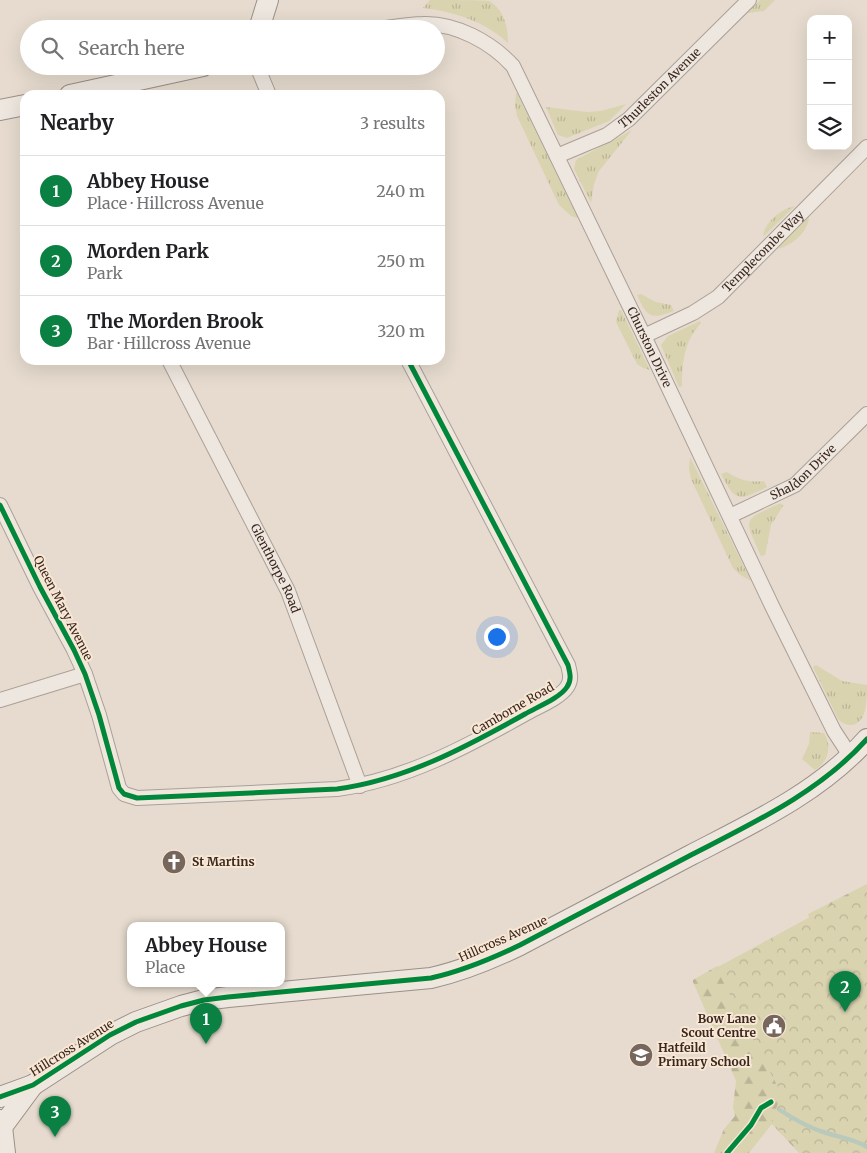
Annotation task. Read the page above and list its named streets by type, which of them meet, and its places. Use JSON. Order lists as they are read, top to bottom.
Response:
{
  "streets": {
    "street": [
      "Thurleston Avenue",
      "Templecombe Way",
      "Churston Drive",
      "Shaldon Drive",
      "Glenthorpe Road",
      "Queen Mary Avenue",
      "Camborne Road",
      "Hillcross Avenue"
    ]
  },
  "crossings": [
    ["Thurleston Avenue", "Churston Drive"],
    ["Templecombe Way", "Churston Drive"],
    ["Churston Drive", "Shaldon Drive"],
    ["Churston Drive", "Hillcross Avenue"],
    ["Glenthorpe Road", "Camborne Road"],
    ["Queen Mary Avenue", "Camborne Road"]
  ],
  "places": {
    "church": ["St Martins"],
    "public building": ["Bow Lane Scout Centre"],
    "school or university": ["Hatfeild Primary School"]
  },
  "page": {
    "map_buttons": ["+", "−"],
    "search": "Search here",
    "heading": ["Nearby", "3 results"],
    "list": [
      {
        "mark": "1",
        "name": "Abbey House",
        "note": "Place · Hillcross Avenue",
        "value": "240 m"
      },
      {
        "mark": "2",
        "name": "Morden Park",
        "note": "Park",
        "value": "250 m"
      },
      {
        "mark": "3",
        "name": "The Morden Brook",
        "note": "Bar · Hillcross Avenue",
        "value": "320 m"
      }
    ],
    "popup": ["Abbey House", "Place"],
    "pins": ["2", "1", "3"]
  }
}
